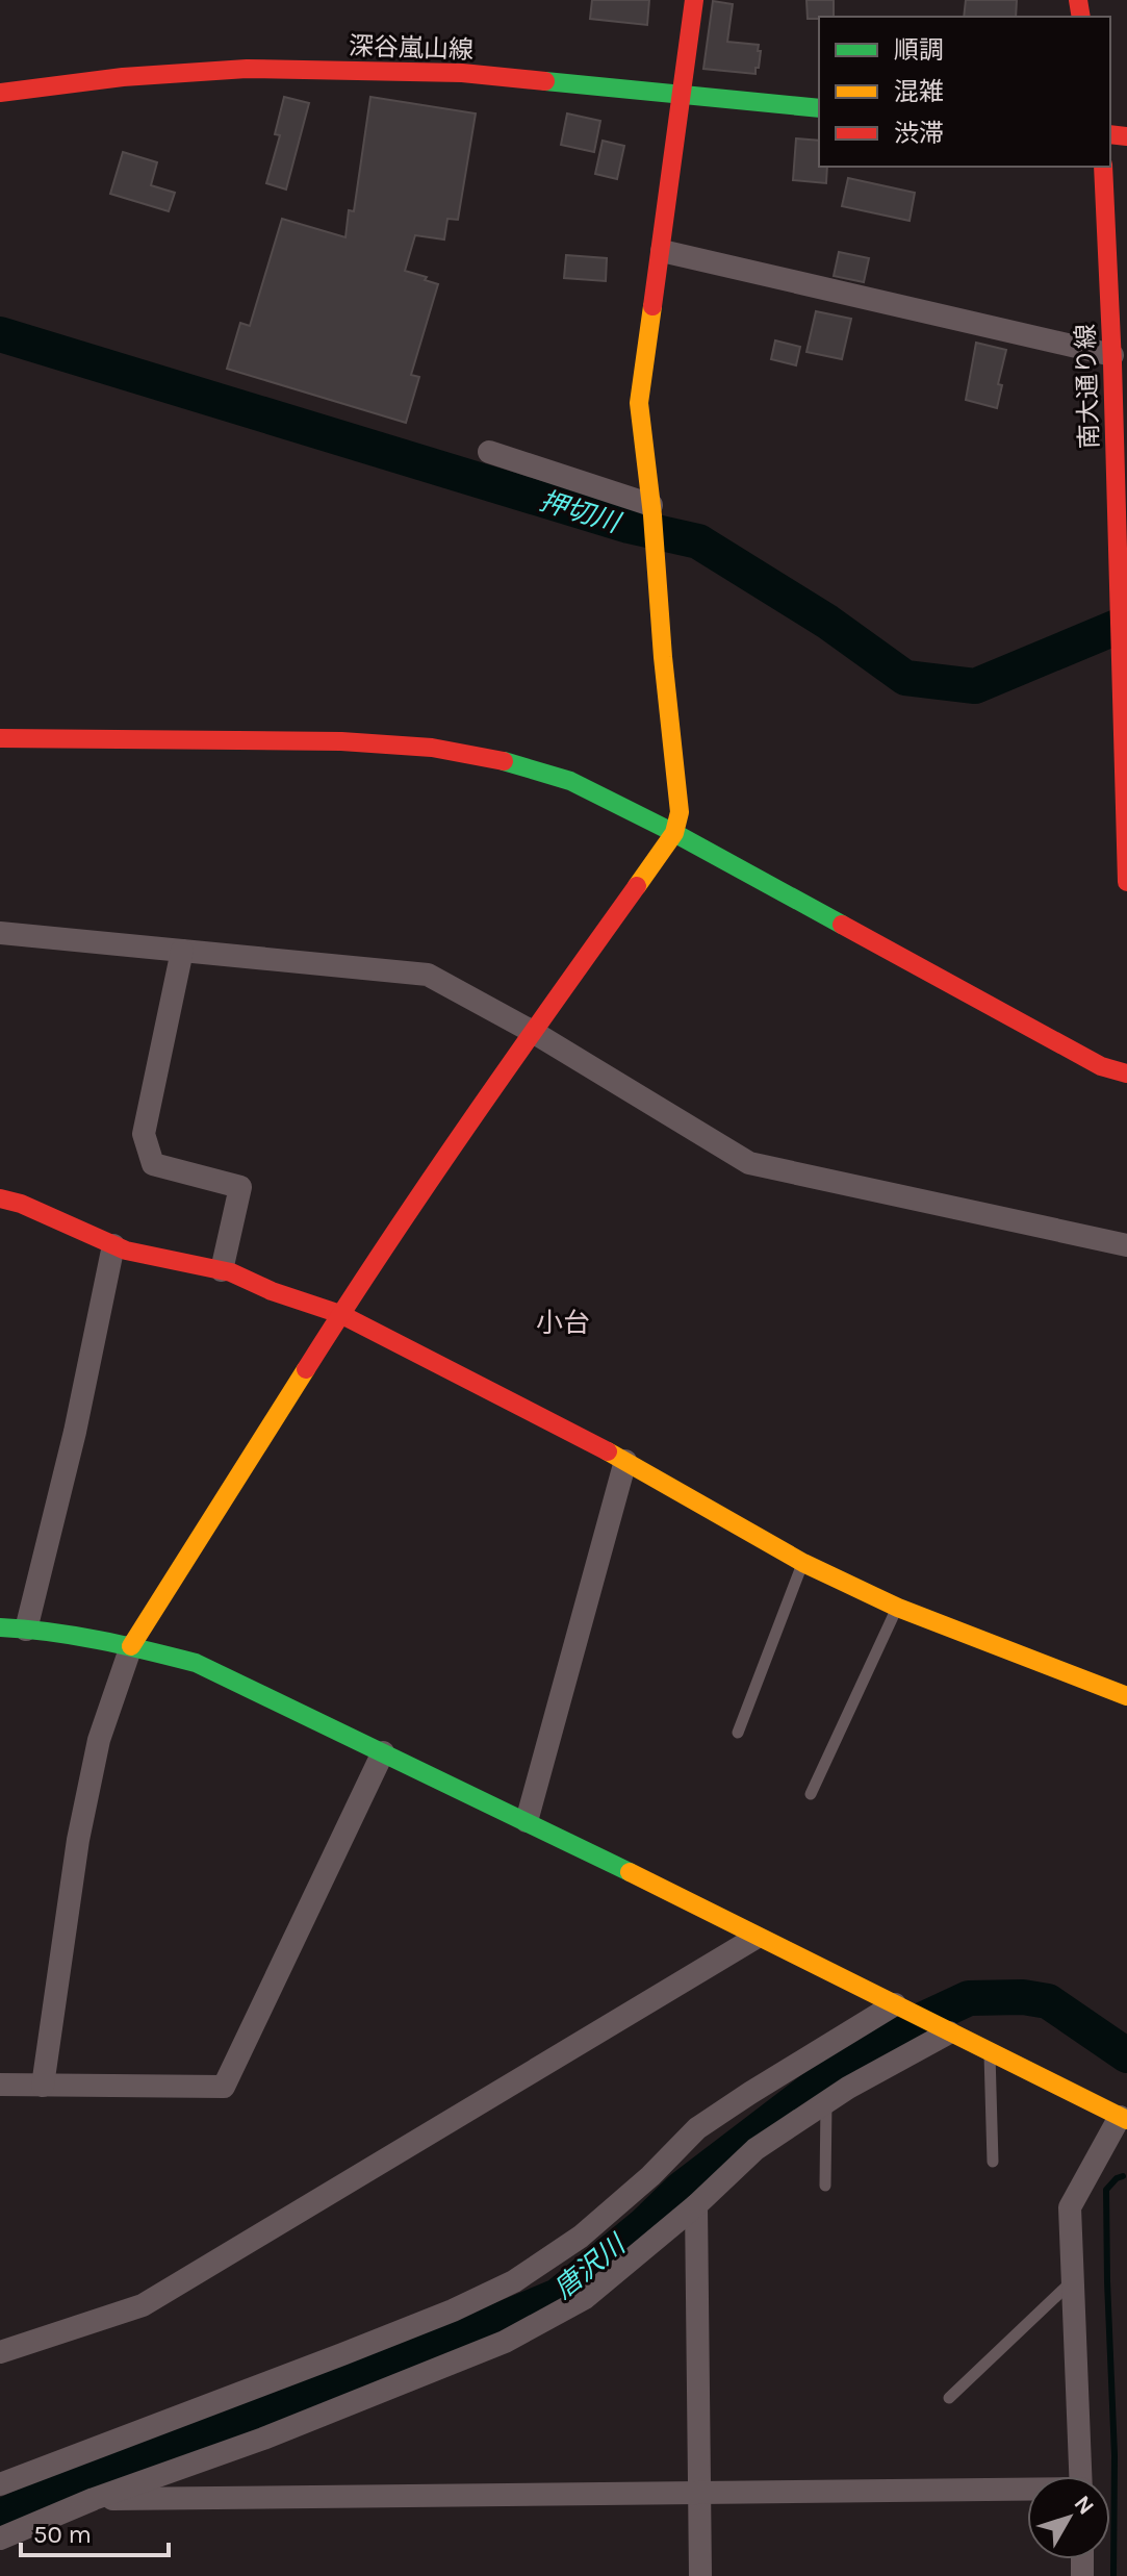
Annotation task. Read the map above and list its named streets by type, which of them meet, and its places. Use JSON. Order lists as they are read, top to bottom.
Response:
{
  "streets": {
    "street": ["深谷嵐山線", "南大通り線"]
  },
  "districts": ["小台"],
  "water": ["押切川", "唐沢川"],
  "legend": ["順調", "混雑", "渋滞"],
  "scale_bar": "50 m",
  "north": "top right"
}
